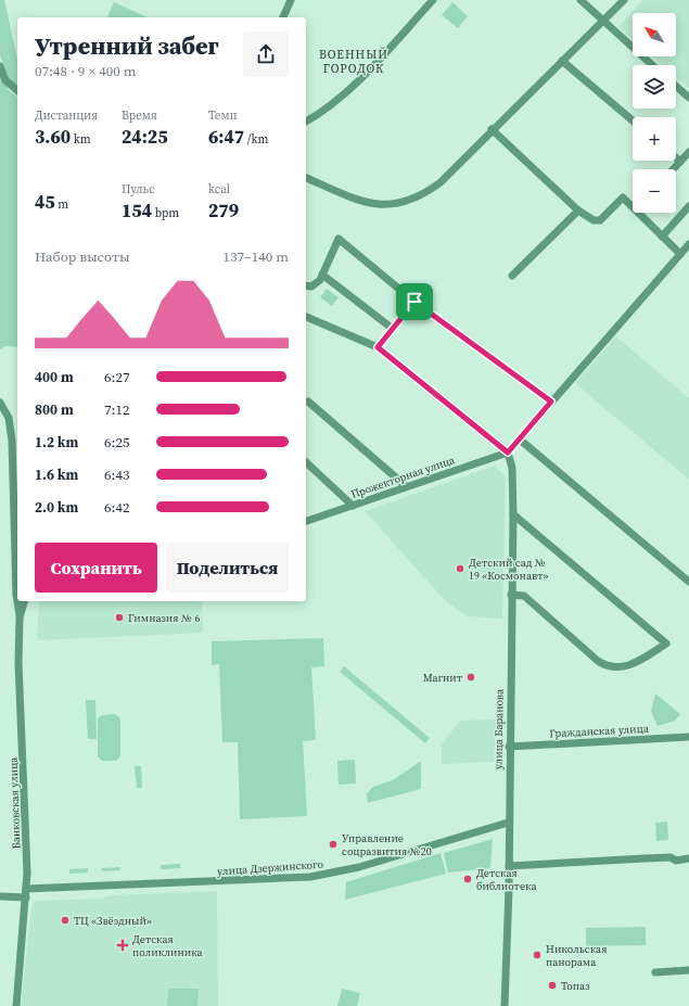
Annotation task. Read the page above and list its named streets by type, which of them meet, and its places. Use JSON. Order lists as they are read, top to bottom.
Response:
{
  "streets": {
    "street": [
      "Прожекторная улица",
      "улица Баранова",
      "Гражданская улица",
      "Банковская улица",
      "улица Дзержинского"
    ]
  },
  "crossings": [
    ["Прожекторная улица", "улица Баранова"],
    ["улица Баранова", "Гражданская улица"],
    ["улица Баранова", "улица Дзержинского"],
    ["Банковская улица", "улица Дзержинского"]
  ],
  "districts": ["ВОЕННЫЙ ГОРОДОК"],
  "places": {
    "other": [
      "Детский сад № 19 «Космонавт»",
      "Гимназия № 6",
      "Магнит",
      "Управление соцразвития №20",
      "Детская библиотека",
      "ТЦ «Звёздный»",
      "Никольская панорама",
      "Топаз"
    ],
    "health": ["Детская поликлиника"]
  },
  "north": "top left",
  "page": {
    "map_buttons": ["+", "−"],
    "heading": ["Утренний забег", "07:48 · 9 × 400 m"],
    "stats": [
      ["Дистанция", "3.60 km"],
      ["Время", "24:25"],
      ["Темп", "6:47 /km"],
      ["45 m"],
      ["Пульс", "154 bpm"],
      ["kcal", "279"]
    ],
    "chart": ["Набор высоты", "137–140 m"],
    "list": [
      {
        "name": "400 m",
        "note": "6:27"
      },
      {
        "name": "800 m",
        "note": "7:12"
      },
      {
        "name": "1.2 km",
        "note": "6:25"
      },
      {
        "name": "1.6 km",
        "note": "6:43"
      },
      {
        "name": "2.0 km",
        "note": "6:42"
      }
    ],
    "buttons": ["Сохранить", "Поделиться"]
  }
}
